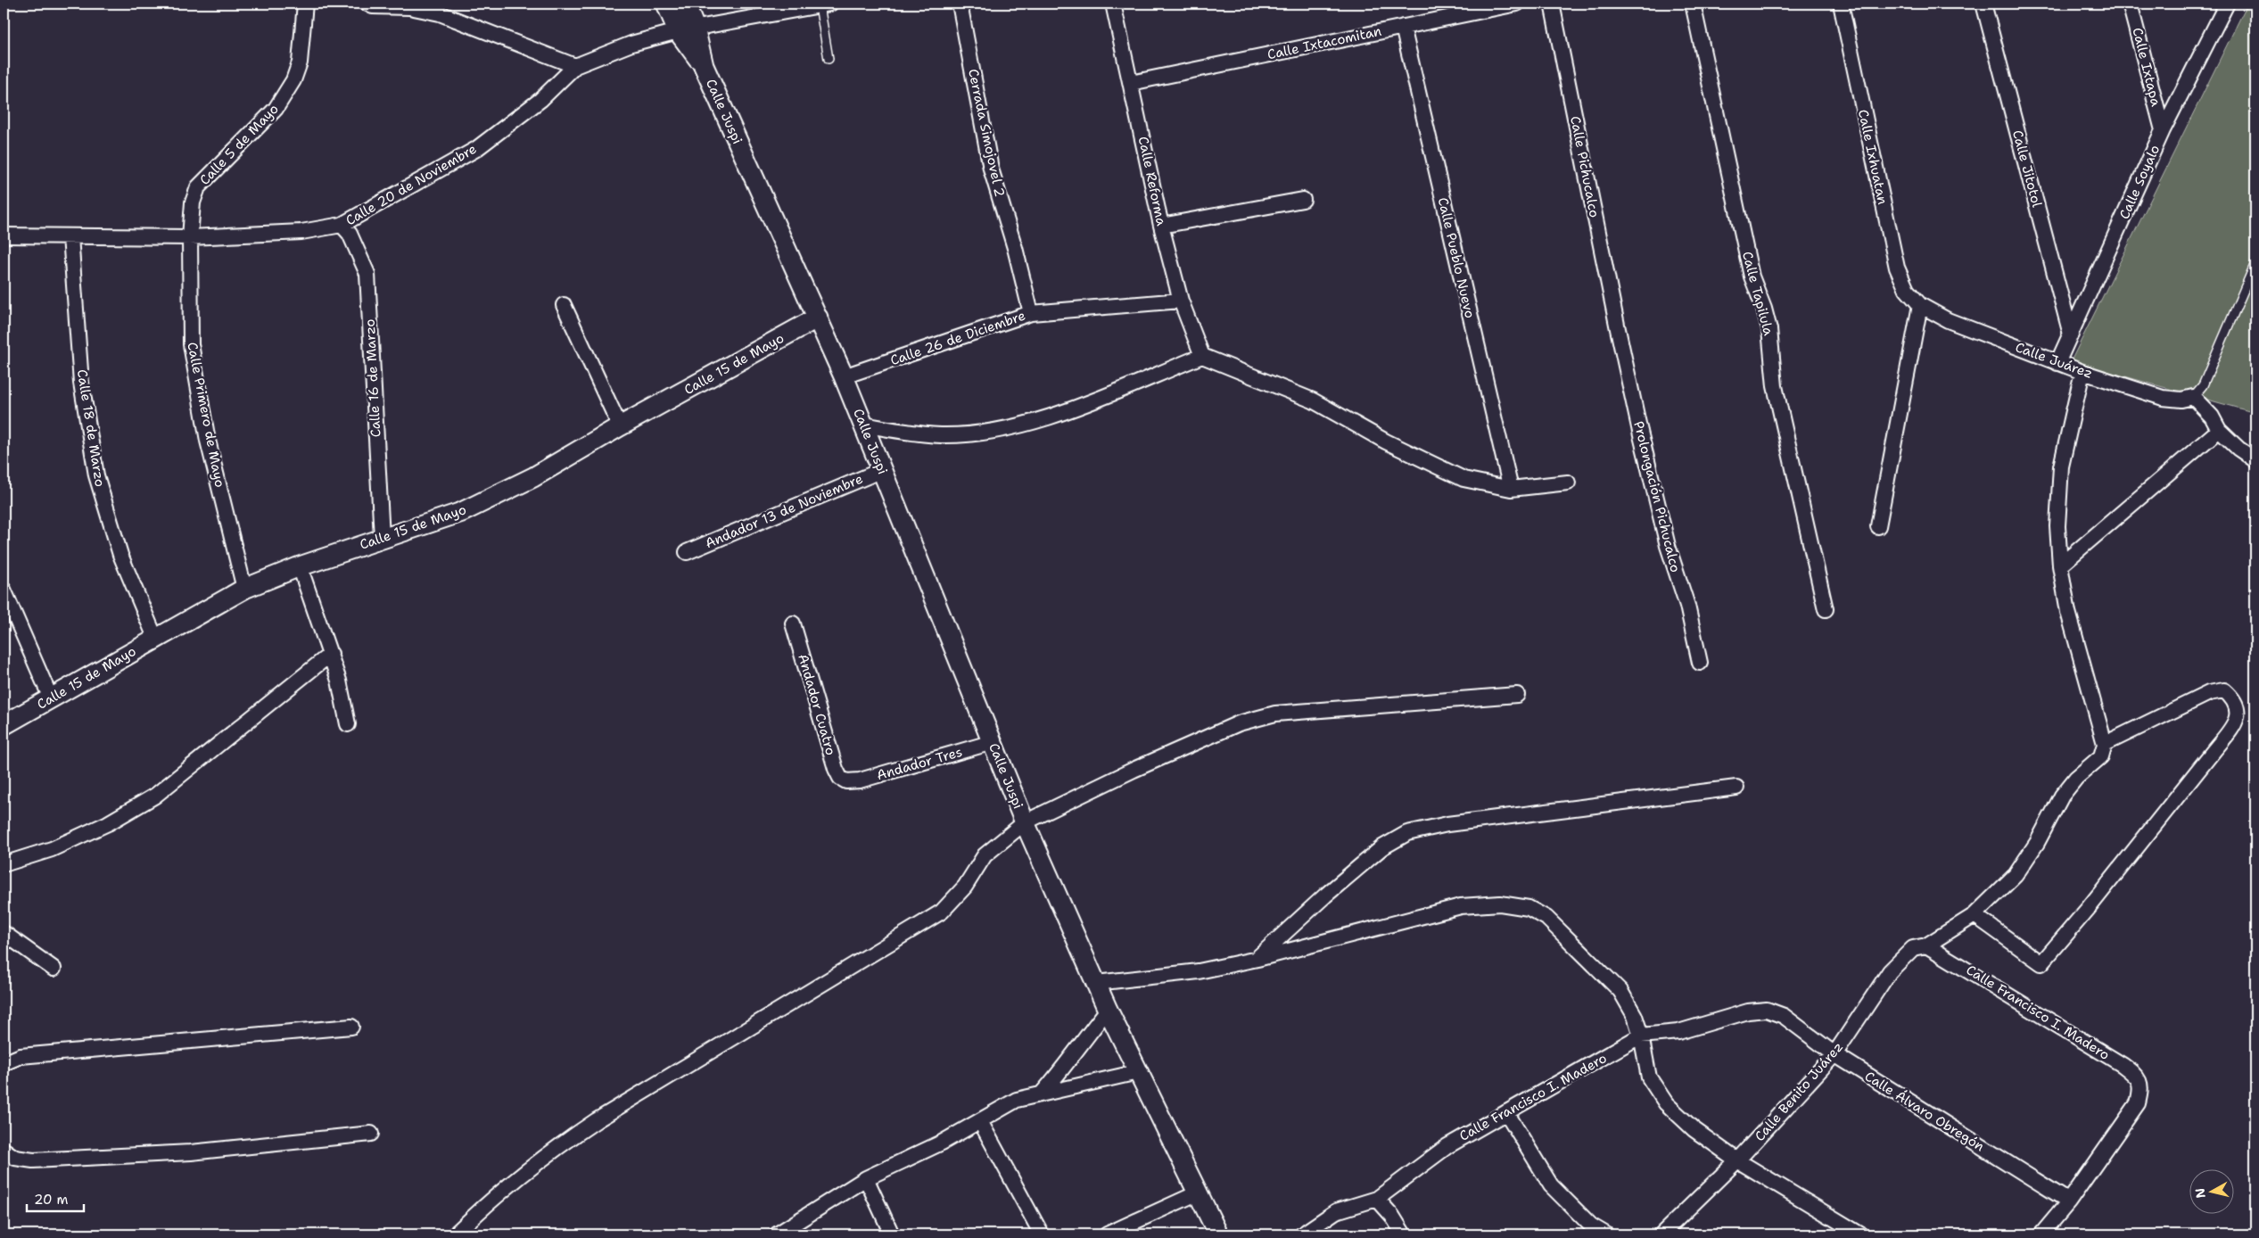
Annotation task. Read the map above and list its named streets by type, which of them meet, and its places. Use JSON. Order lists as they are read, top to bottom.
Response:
{
  "streets": {
    "street": [
      "Calle Ixtacomitan",
      "Calle Ixtapa",
      "Calle Juspi",
      "Cerrada Simojovel 2",
      "Calle 5 de Mayo",
      "Calle Ixhuatan",
      "Calle Pichucalco",
      "Calle Jitotol",
      "Calle Reforma",
      "Calle Soyalo",
      "Calle 20 de Noviembre",
      "Calle Pueblo Nuevo",
      "Calle Tapilula",
      "Calle 26 de Diciembre",
      "Calle Juárez",
      "Calle 15 de Mayo",
      "Calle 16 de Marzo",
      "Calle Primero de Mayo",
      "Calle 18 de Marzo",
      "Prolongación Pichucalco",
      "Andador 13 de Noviembre",
      "Andador Cuatro",
      "Andador Tres",
      "Calle Francisco I. Madero",
      "Calle Benito Juárez",
      "Calle Álvaro Obregón"
    ]
  },
  "crossings": [
    ["Calle Ixtacomitan", "Calle Reforma"],
    ["Calle Ixtacomitan", "Calle Pueblo Nuevo"],
    ["Calle Ixtapa", "Calle Soyalo"],
    ["Calle Juspi", "Calle 20 de Noviembre"],
    ["Calle Juspi", "Calle 26 de Diciembre"],
    ["Calle Juspi", "Calle 15 de Mayo"],
    ["Calle Juspi", "Andador 13 de Noviembre"],
    ["Calle Juspi", "Andador Tres"],
    ["Cerrada Simojovel 2", "Calle 26 de Diciembre"],
    ["Calle 5 de Mayo", "Calle 20 de Noviembre"],
    ["Calle 5 de Mayo", "Calle Primero de Mayo"],
    ["Calle Ixhuatan", "Calle Juárez"],
    ["Calle Pichucalco", "Prolongación Pichucalco"],
    ["Calle Jitotol", "Calle Soyalo"],
    ["Calle Reforma", "Calle 26 de Diciembre"],
    ["Calle Soyalo", "Calle Juárez"],
    ["Calle 20 de Noviembre", "Calle 16 de Marzo"],
    ["Calle 20 de Noviembre", "Calle Primero de Mayo"],
    ["Calle 20 de Noviembre", "Calle 18 de Marzo"],
    ["Calle 15 de Mayo", "Calle 16 de Marzo"],
    ["Calle 15 de Mayo", "Calle Primero de Mayo"],
    ["Calle 15 de Mayo", "Calle 18 de Marzo"],
    ["Andador Cuatro", "Andador Tres"],
    ["Calle Francisco I. Madero", "Calle Benito Juárez"],
    ["Calle Francisco I. Madero", "Calle Álvaro Obregón"],
    ["Calle Benito Juárez", "Calle Álvaro Obregón"]
  ],
  "scale_bar": "20 m",
  "north": "left"
}
